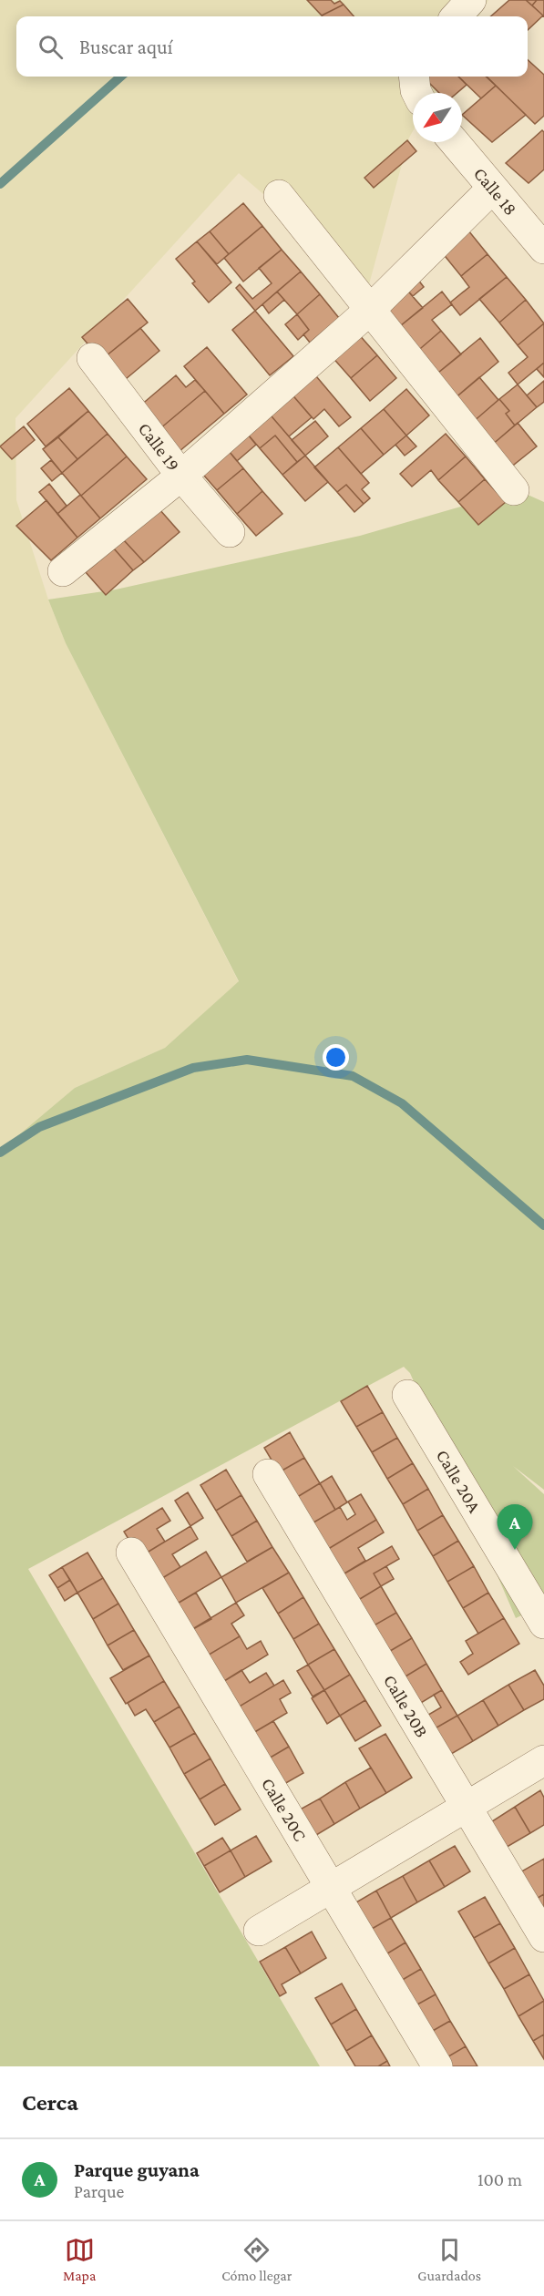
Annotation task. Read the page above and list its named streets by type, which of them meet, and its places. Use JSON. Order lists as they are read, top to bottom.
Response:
{
  "streets": {
    "street": [
      "Calle 18",
      "Calle 19",
      "Calle 20A",
      "Calle 20B",
      "Calle 20C"
    ]
  },
  "north": "bottom left",
  "page": {
    "search": "Buscar aquí",
    "pins": "A",
    "heading": "Cerca",
    "list": [
      {
        "mark": "A",
        "name": "Parque guyana",
        "note": "Parque",
        "value": "100 m"
      }
    ],
    "nav": ["Mapa", "Cómo llegar", "Guardados"]
  }
}
